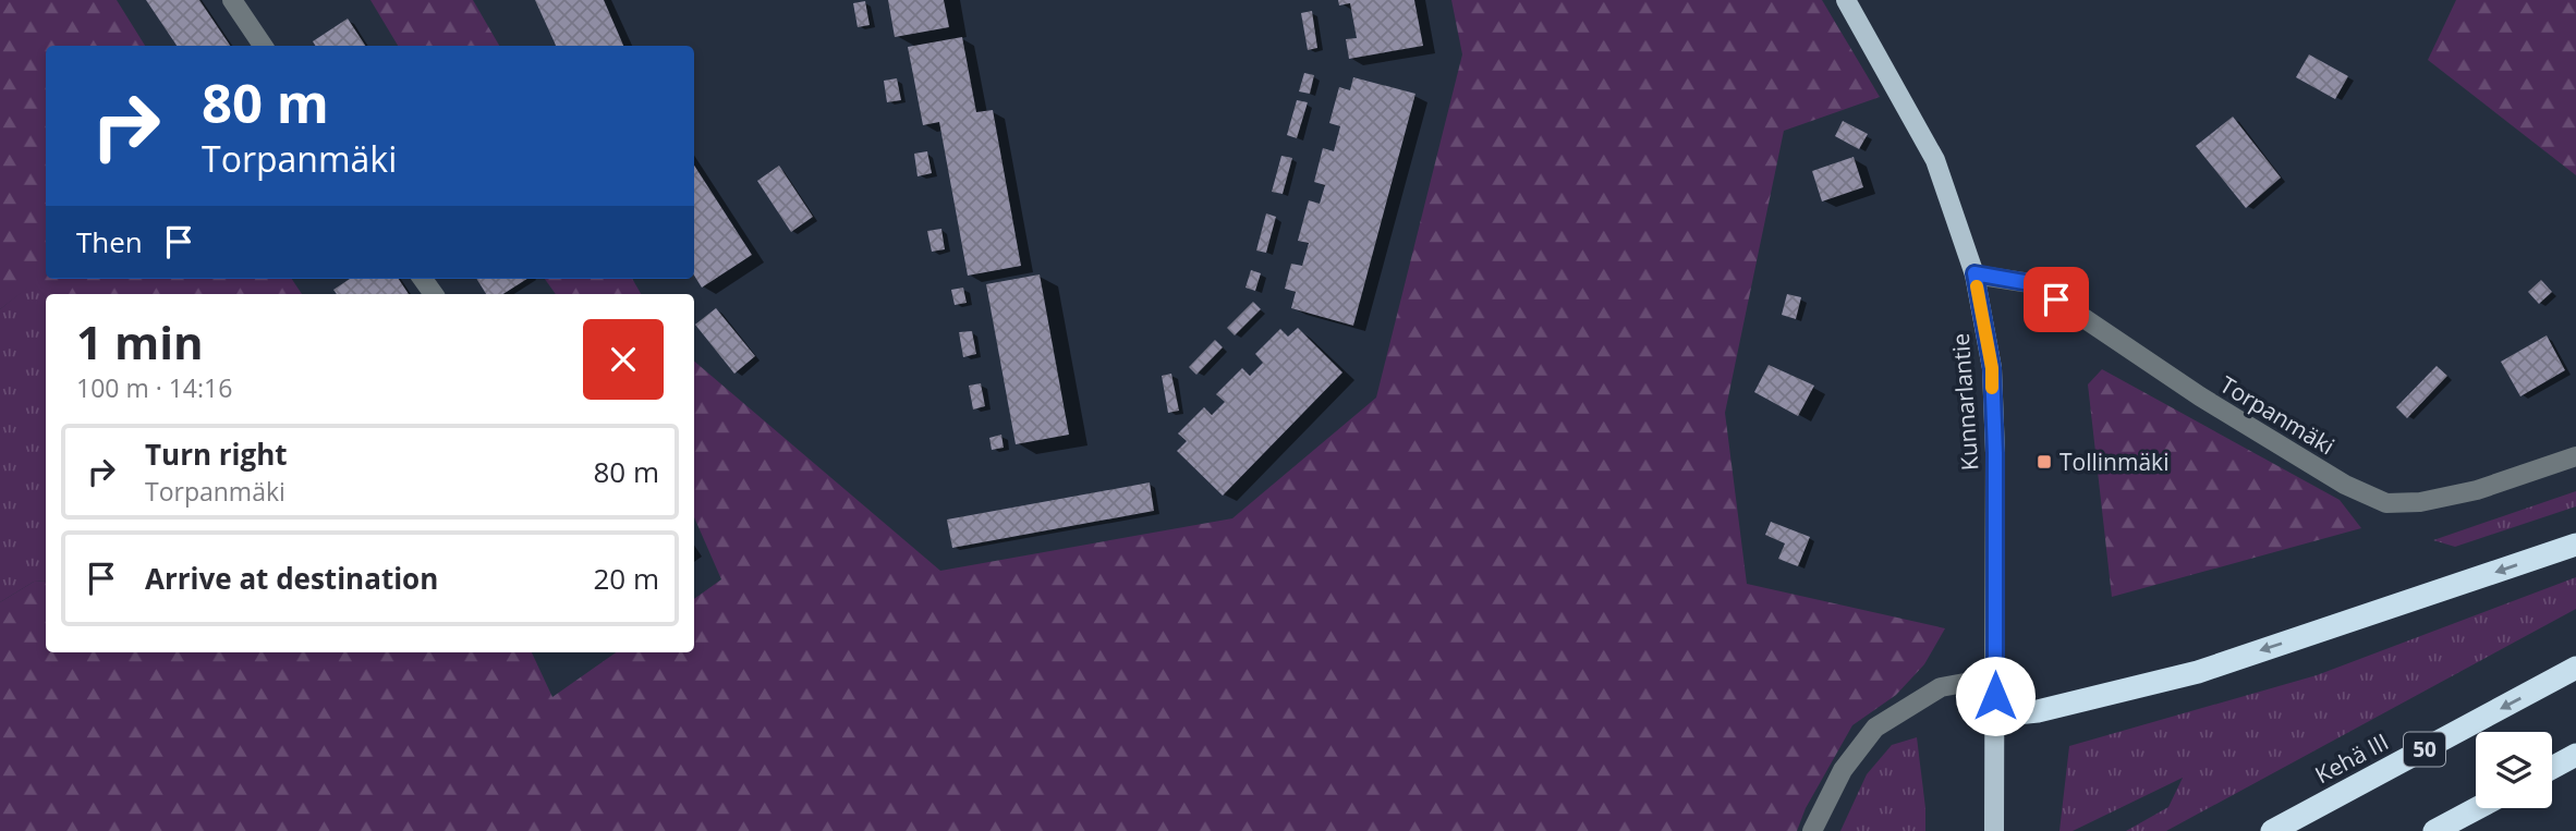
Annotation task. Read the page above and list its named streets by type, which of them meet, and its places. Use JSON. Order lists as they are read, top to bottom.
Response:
{
  "streets": {
    "highway": ["50", "Kehä III"],
    "main road": ["Kunnarlantie"],
    "street": ["Torpanmäki"]
  },
  "crossings": [
    ["Kunnarlantie", "Torpanmäki"]
  ],
  "places": {
    "transit": ["Tollinmäki"]
  },
  "page": {
    "turn": ["80 m", "Torpanmäki"],
    "then": "Then",
    "heading": ["1 min", "100 m · 14:16"],
    "list": [
      {
        "name": "Turn right",
        "note": "Torpanmäki",
        "value": "80 m"
      },
      {
        "name": "Arrive at destination",
        "value": "20 m"
      }
    ]
  }
}
